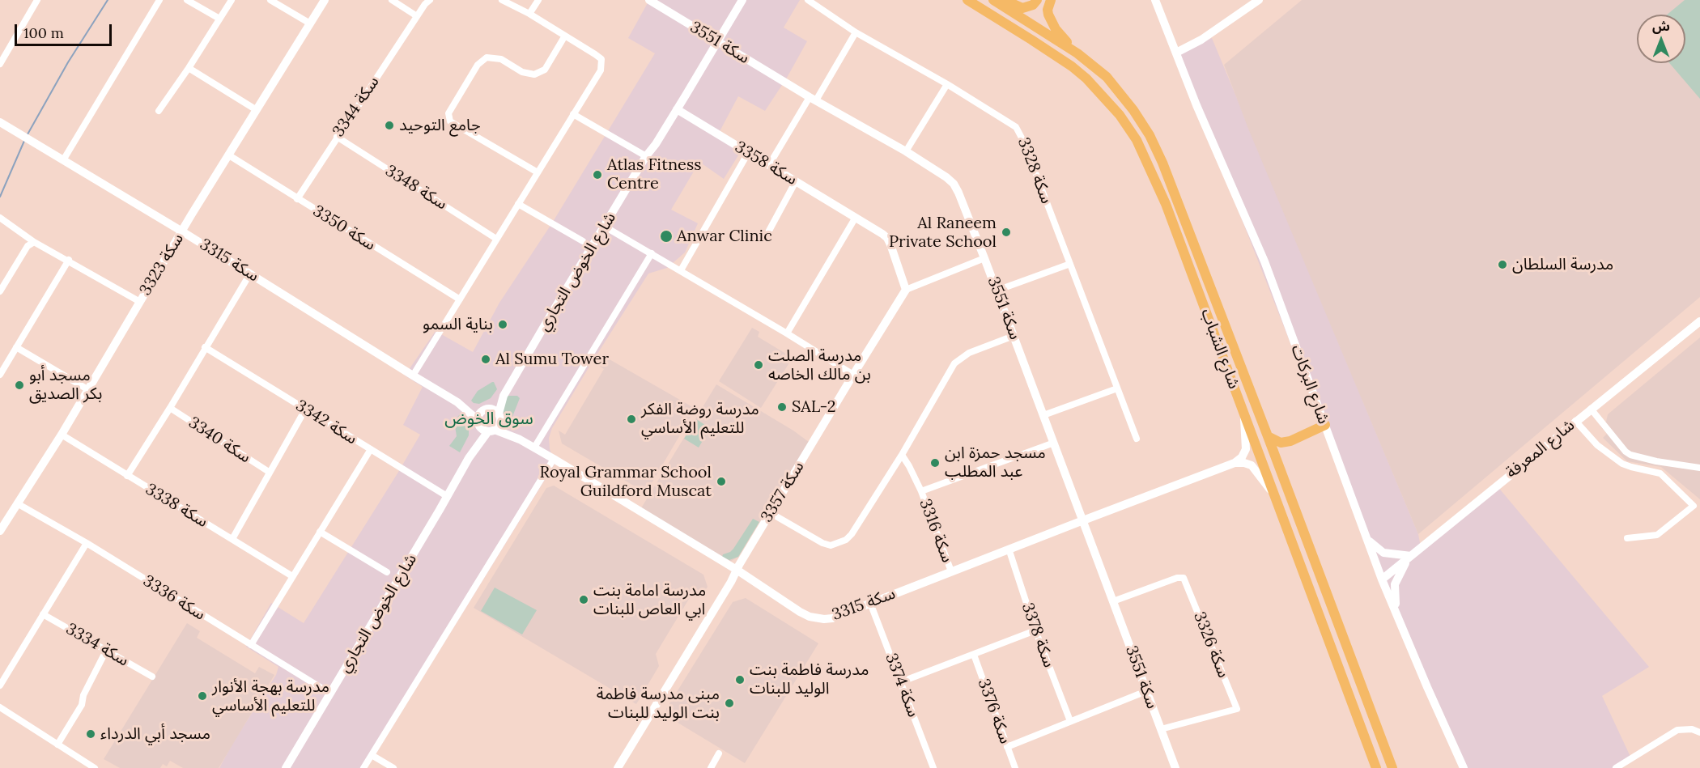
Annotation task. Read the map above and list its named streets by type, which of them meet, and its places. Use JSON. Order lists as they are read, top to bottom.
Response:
{
  "streets": {
    "main road": ["شارع الشباب"],
    "street": [
      "سكة 3551",
      "سكة 3344",
      "سكة 3358",
      "سكة 3328",
      "سكة 3348",
      "سكة 3350",
      "سكة 3315",
      "سكة 3323",
      "شارع الخوض التجاري",
      "شارع البركات",
      "سكة 3342",
      "سكة 3340",
      "شارع المعرفة",
      "سكة 3357",
      "سكة 3338",
      "سكة 3316",
      "سكة 3336",
      "سكة 3378",
      "سكة 3334",
      "سكة 3326",
      "سكة 3374",
      "سكة 3376"
    ]
  },
  "crossings": [
    ["سكة 3551", "سكة 3315"],
    ["سكة 3551", "شارع الخوض التجاري"],
    ["سكة 3551", "سكة 3316"],
    ["سكة 3551", "سكة 3326"],
    ["سكة 3344", "سكة 3348"],
    ["سكة 3344", "سكة 3350"],
    ["سكة 3358", "شارع الخوض التجاري"],
    ["سكة 3358", "سكة 3357"],
    ["سكة 3350", "سكة 3323"],
    ["سكة 3315", "سكة 3323"],
    ["سكة 3315", "شارع الخوض التجاري"],
    ["سكة 3315", "سكة 3357"],
    ["سكة 3315", "سكة 3316"],
    ["سكة 3315", "سكة 3378"],
    ["سكة 3315", "سكة 3374"],
    ["سكة 3323", "سكة 3338"],
    ["سكة 3323", "سكة 3336"],
    ["شارع الخوض التجاري", "سكة 3342"],
    ["شارع الخوض التجاري", "سكة 3336"],
    ["شارع البركات", "شارع المعرفة"]
  ],
  "districts": ["سوق الخوض"],
  "places": [
    "جامع التوحيد",
    "Atlas Fitness Centre",
    "Al Raneem Private School",
    "Anwar Clinic",
    "مدرسة السلطان",
    "بناية السمو",
    "Al Sumu Tower",
    "مدرسة الصلت بن مالك الخاصه",
    "مسجد أبو بكر الصديق",
    "SAL-2",
    "مدرسة روضة الفكر للتعليم الأساسي",
    "مسجد حمزة ابن عبد المطلب",
    "Royal Grammar School Guildford Muscat",
    "مدرسة امامة بنت ابي العاص للبنات",
    "مدرسة فاطمة بنت الوليد للبنات",
    "مدرسة بهجة الأنوار للتعليم الأساسي",
    "مبنى مدرسة فاطمة بنت الوليد للبنات",
    "مسجد أبي الدرداء"
  ],
  "scale_bar": "100 m",
  "north": "top"
}
